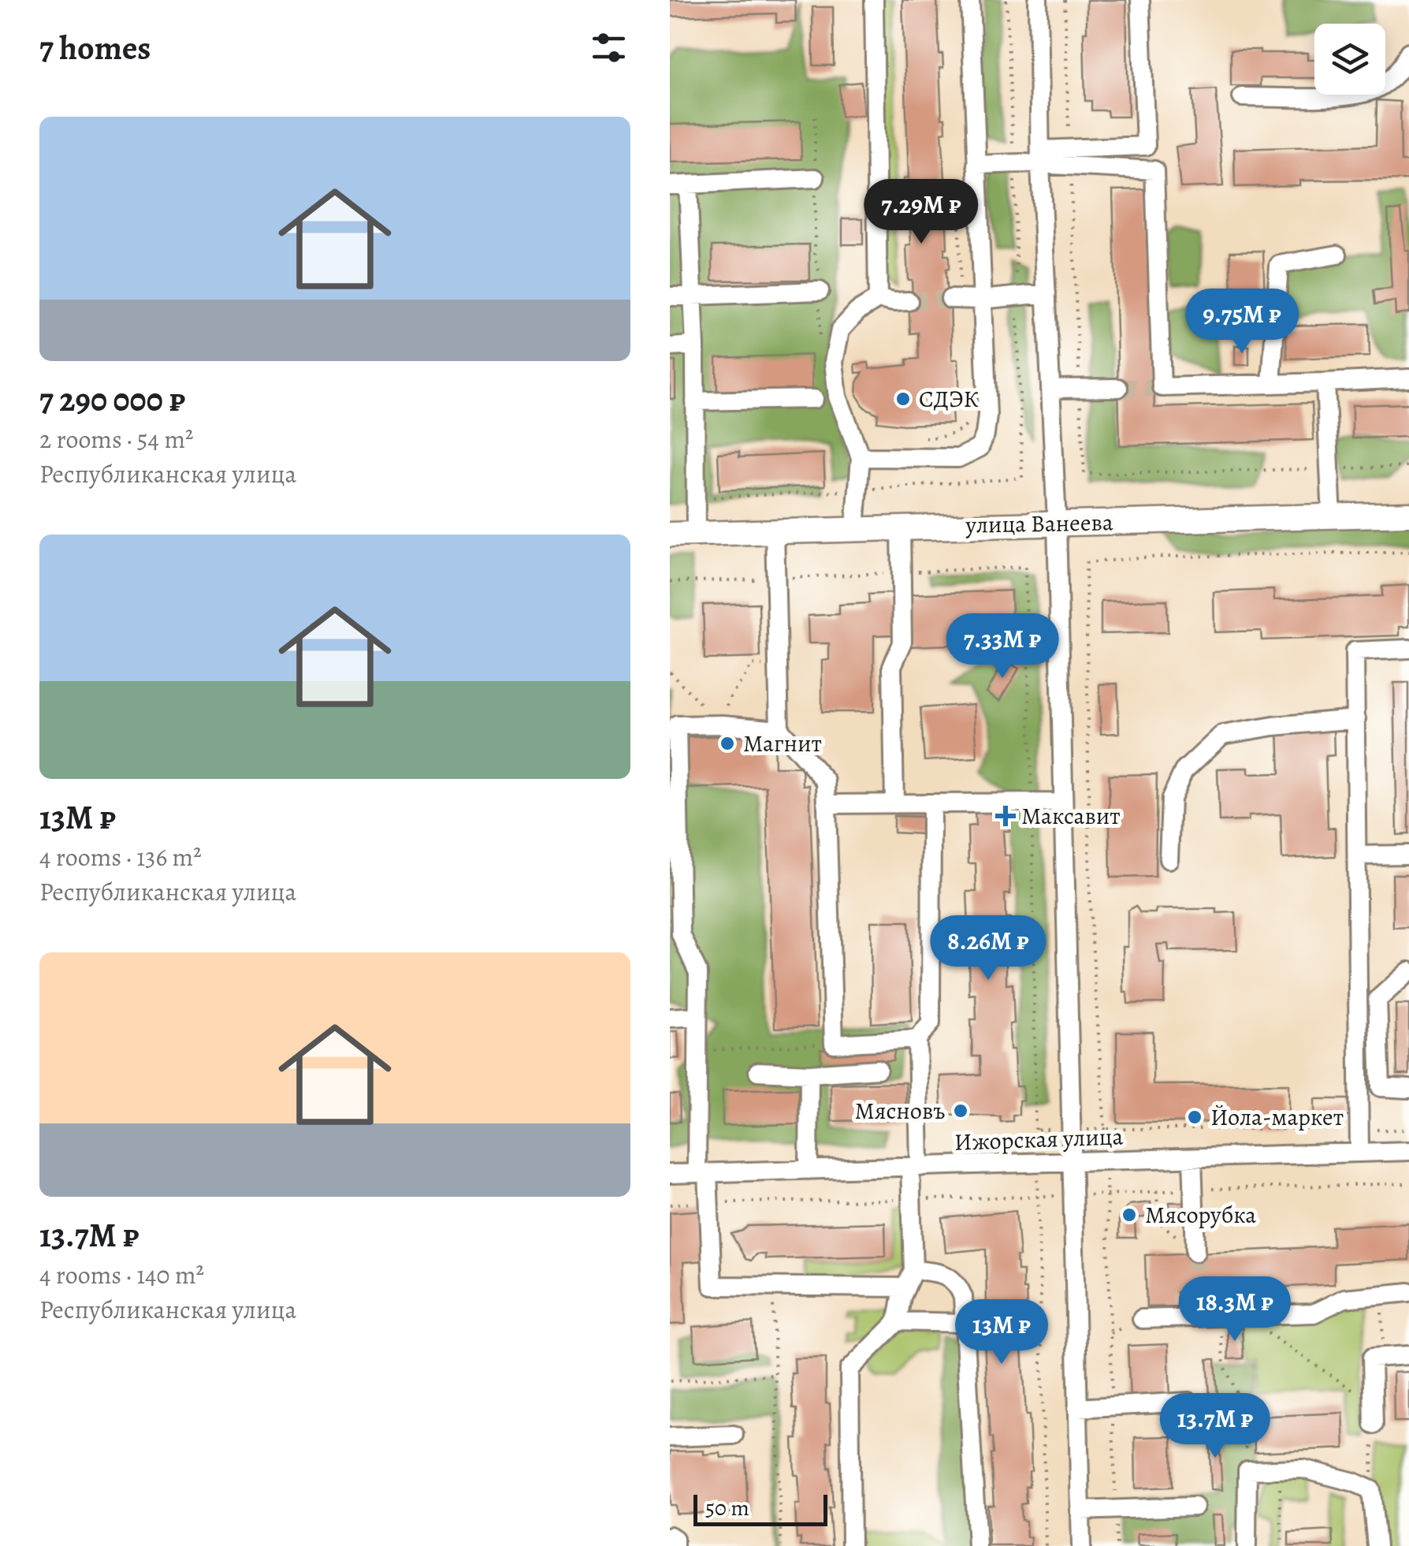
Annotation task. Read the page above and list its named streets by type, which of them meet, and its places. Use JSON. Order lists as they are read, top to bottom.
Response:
{
  "streets": {
    "main road": ["улица Ванеева"],
    "street": ["Ижорская улица"]
  },
  "places": {
    "other": [
      "СДЭК",
      "Магнит",
      "Мясновъ",
      "Йола-маркет",
      "Мясорубка"
    ],
    "health": ["Максавит"]
  },
  "scale_bar": "50 m",
  "page": {
    "heading": "7 homes",
    "list": [
      {
        "name": "7 290 000 ₽",
        "note": "2 rooms · 54 m² · Республиканская улица"
      },
      {
        "name": "13M ₽",
        "note": "4 rooms · 136 m² · Республиканская улица"
      },
      {
        "name": "13.7M ₽",
        "note": "4 rooms · 140 m² · Республиканская улица"
      }
    ],
    "price": [
      "7.29M ₽",
      "9.75M ₽",
      "7.33M ₽",
      "8.26M ₽",
      "18.3M ₽",
      "13M ₽",
      "13.7M ₽"
    ],
    "scale": "50 m"
  }
}
